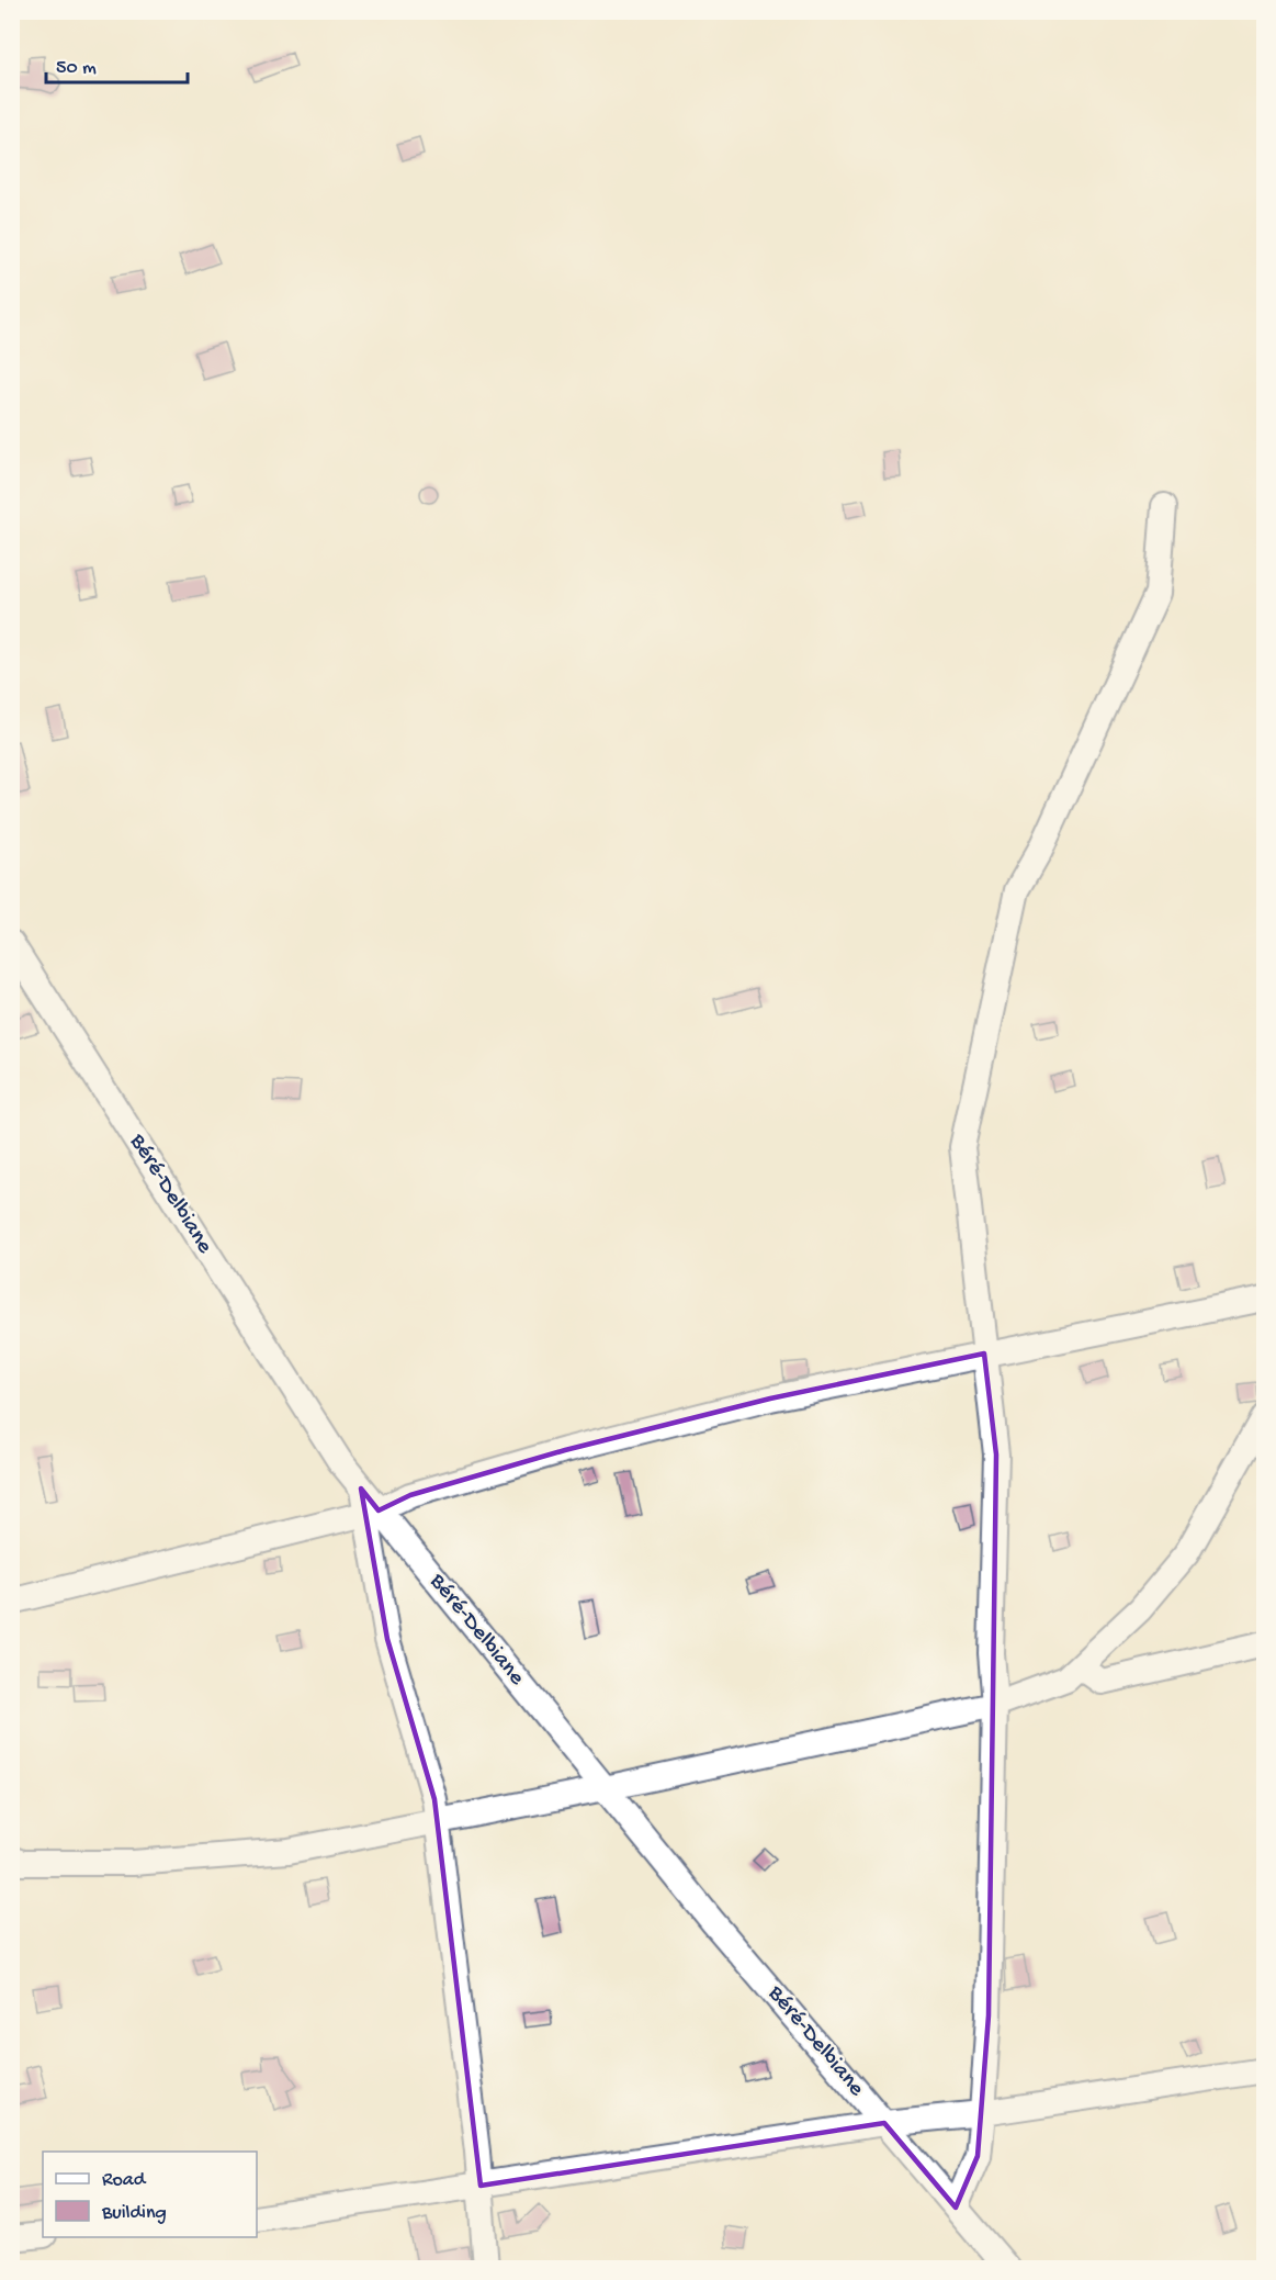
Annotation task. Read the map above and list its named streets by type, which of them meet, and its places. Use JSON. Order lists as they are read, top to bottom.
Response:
{
  "streets": {
    "street": ["Béré-Delbiane"]
  },
  "legend": ["Road", "Building"],
  "scale_bar": "50 m"
}
